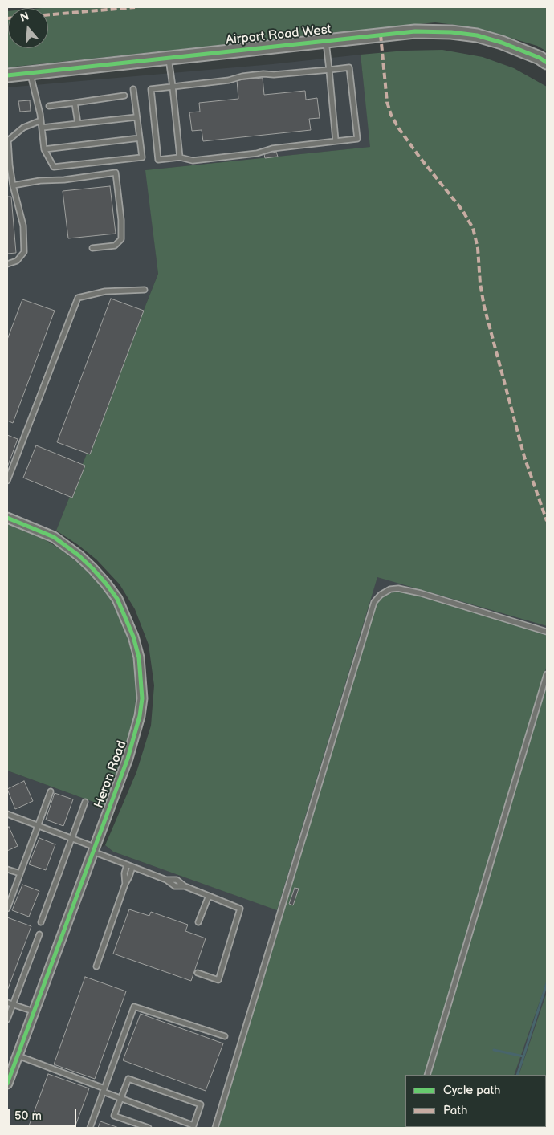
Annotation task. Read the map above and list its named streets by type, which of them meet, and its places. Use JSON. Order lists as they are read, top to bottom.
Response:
{
  "streets": {
    "street": ["Airport Road West", "Heron Road"]
  },
  "legend": ["Cycle path", "Path"],
  "scale_bar": "50 m",
  "north": "top"
}
